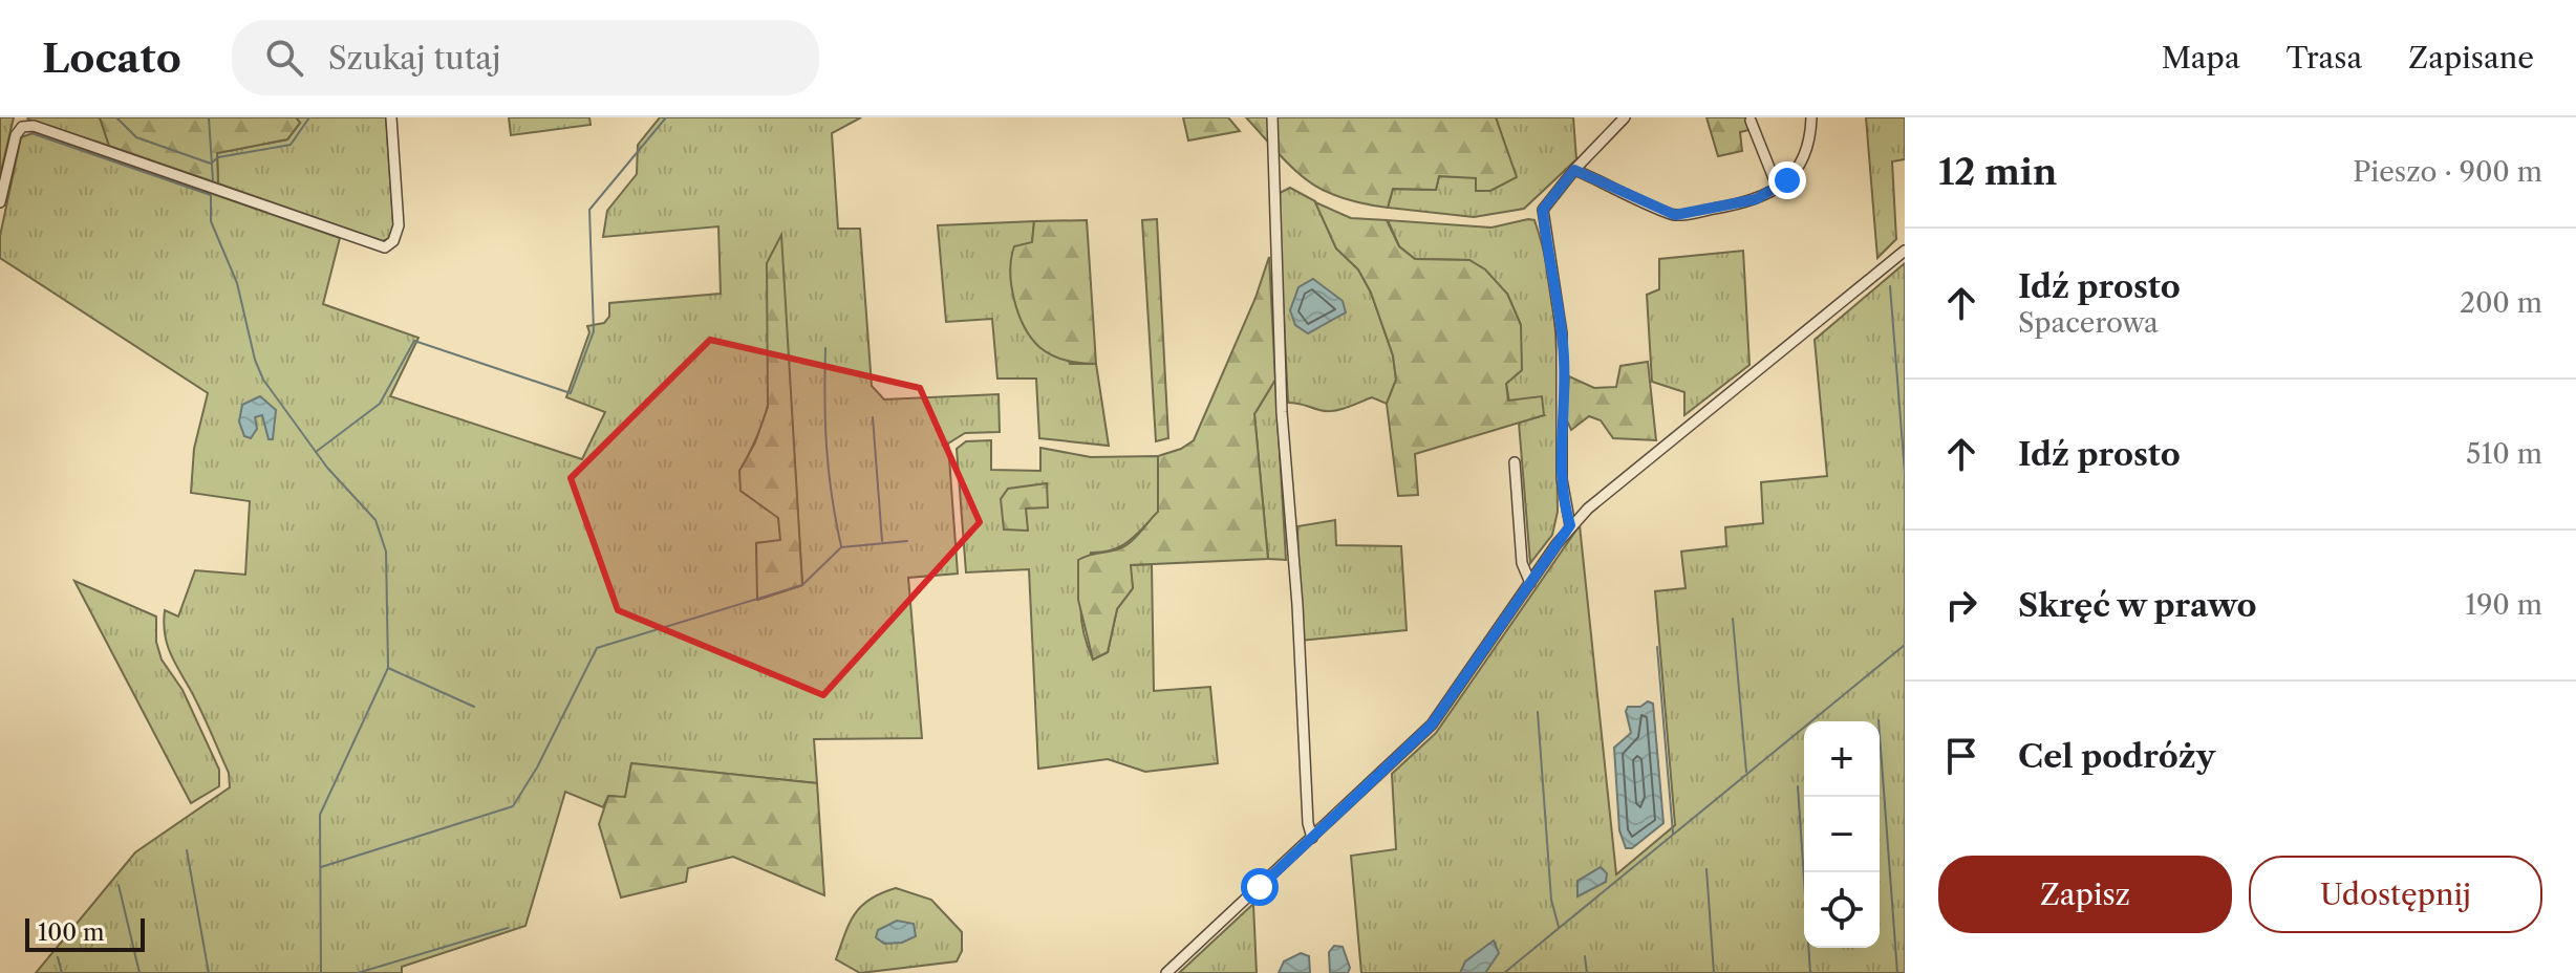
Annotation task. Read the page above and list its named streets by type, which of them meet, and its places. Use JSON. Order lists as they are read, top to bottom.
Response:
{
  "scale_bar": "100 m",
  "page": {
    "header": "Locato",
    "search": "Szukaj tutaj",
    "nav": ["Mapa", "Trasa", "Zapisane"],
    "heading": ["12 min", "Pieszo · 900 m"],
    "list": [
      ["Idź prosto", "Spacerowa", "200 m"],
      ["Idź prosto", "510 m"],
      ["Skręć w prawo", "190 m"],
      "Cel podróży"
    ],
    "map_buttons": ["+", "−"],
    "buttons": ["Zapisz", "Udostępnij"],
    "scale": "100 m"
  }
}
